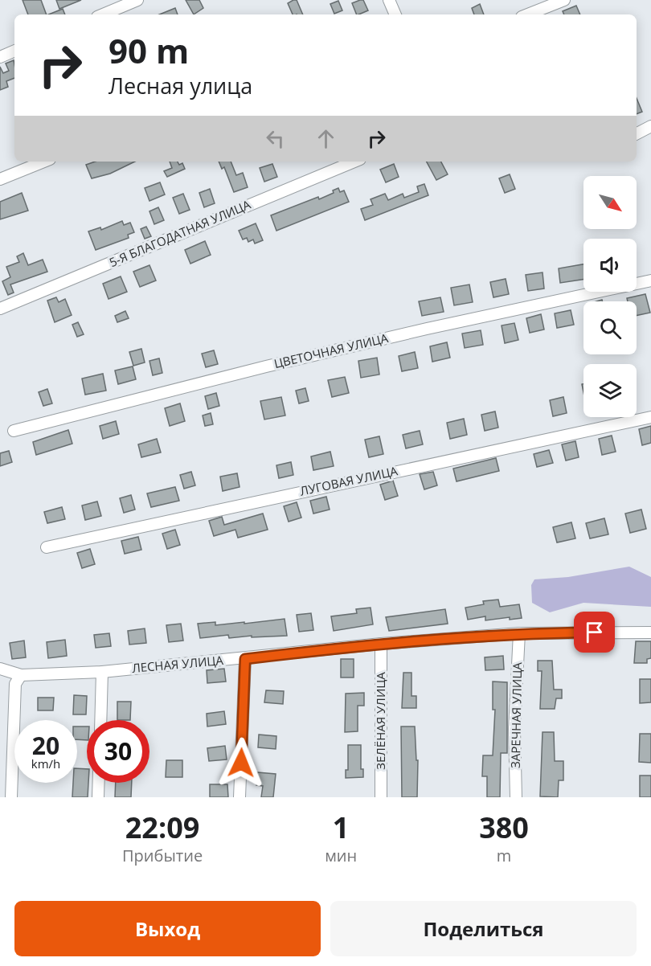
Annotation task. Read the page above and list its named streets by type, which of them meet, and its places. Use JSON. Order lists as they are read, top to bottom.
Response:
{
  "streets": {
    "street": [
      "5-Я БЛАГОДАТНАЯ УЛИЦА",
      "ЦВЕТОЧНАЯ УЛИЦА",
      "ЛУГОВАЯ УЛИЦА",
      "ЛЕСНАЯ УЛИЦА",
      "ЗАРЕЧНАЯ УЛИЦА",
      "ЗЕЛЁНАЯ УЛИЦА"
    ]
  },
  "crossings": [
    ["ЛЕСНАЯ УЛИЦА", "ЗАРЕЧНАЯ УЛИЦА"],
    ["ЛЕСНАЯ УЛИЦА", "ЗЕЛЁНАЯ УЛИЦА"]
  ],
  "north": "bottom right",
  "page": {
    "turn": ["90 m", "Лесная улица"],
    "speed": "20 km/h",
    "limit": "30",
    "eta": [
      "22:09",
      "Прибытие",
      "1",
      "мин",
      "380",
      "m"
    ],
    "buttons": ["Выход", "Поделиться"]
  }
}
